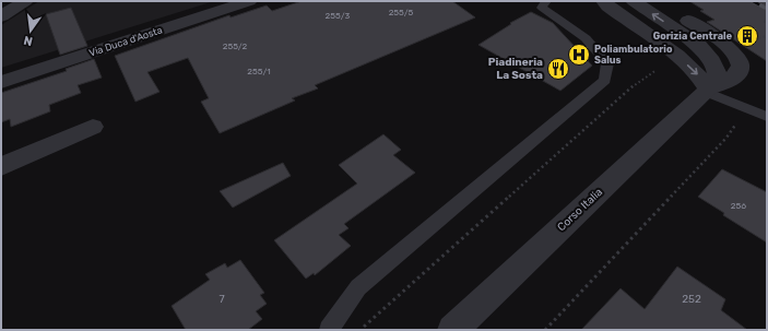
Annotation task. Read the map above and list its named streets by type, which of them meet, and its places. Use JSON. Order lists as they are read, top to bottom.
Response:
{
  "streets": {
    "street": ["Via Duca d'Aosta", "Corso Italia"]
  },
  "places": {
    "building": ["Gorizia Centrale"],
    "hospital": ["Poliambulatorio Salus"],
    "restaurant": ["Piadineria La Sosta"]
  },
  "house_numbers": [
    "255/5",
    "255/3",
    "255/2",
    "255/1",
    "256",
    "7",
    "252"
  ],
  "north": "bottom"
}
